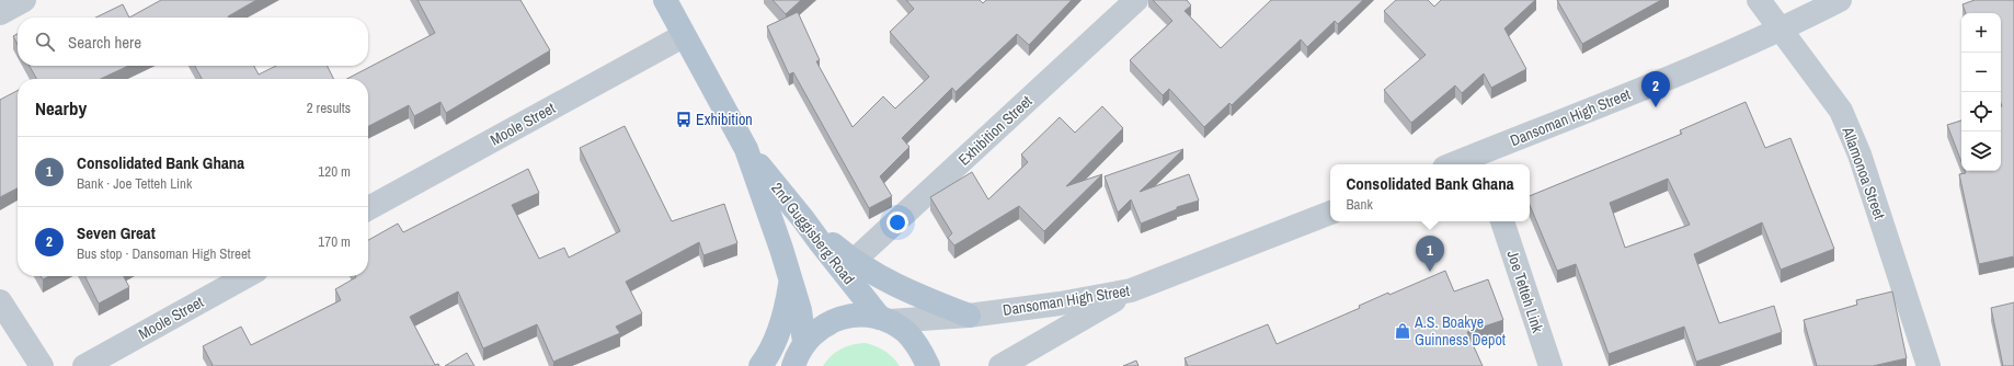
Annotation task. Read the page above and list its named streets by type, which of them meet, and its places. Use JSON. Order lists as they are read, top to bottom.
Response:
{
  "streets": {
    "main road": ["2nd Guggisberg Road"],
    "street": [
      "Dansoman High Street",
      "Moole Street",
      "Exhibition Street",
      "Allamonoa Street",
      "Joe Tetteh Link"
    ]
  },
  "crossings": [
    ["Dansoman High Street", "Allamonoa Street"],
    ["Dansoman High Street", "2nd Guggisberg Road"],
    ["Moole Street", "2nd Guggisberg Road"]
  ],
  "places": {
    "bus stop": ["Exhibition"],
    "shop": ["A.S. Boakye Guinness Depot"]
  },
  "page": {
    "map_buttons": ["+", "−"],
    "search": "Search here",
    "pins": ["2", "1"],
    "heading": ["Nearby", "2 results"],
    "list": [
      {
        "mark": "1",
        "name": "Consolidated Bank Ghana",
        "note": "Bank · Joe Tetteh Link",
        "value": "120 m"
      },
      {
        "mark": "2",
        "name": "Seven Great",
        "note": "Bus stop · Dansoman High Street",
        "value": "170 m"
      }
    ],
    "popup": ["Consolidated Bank Ghana", "Bank"]
  }
}
